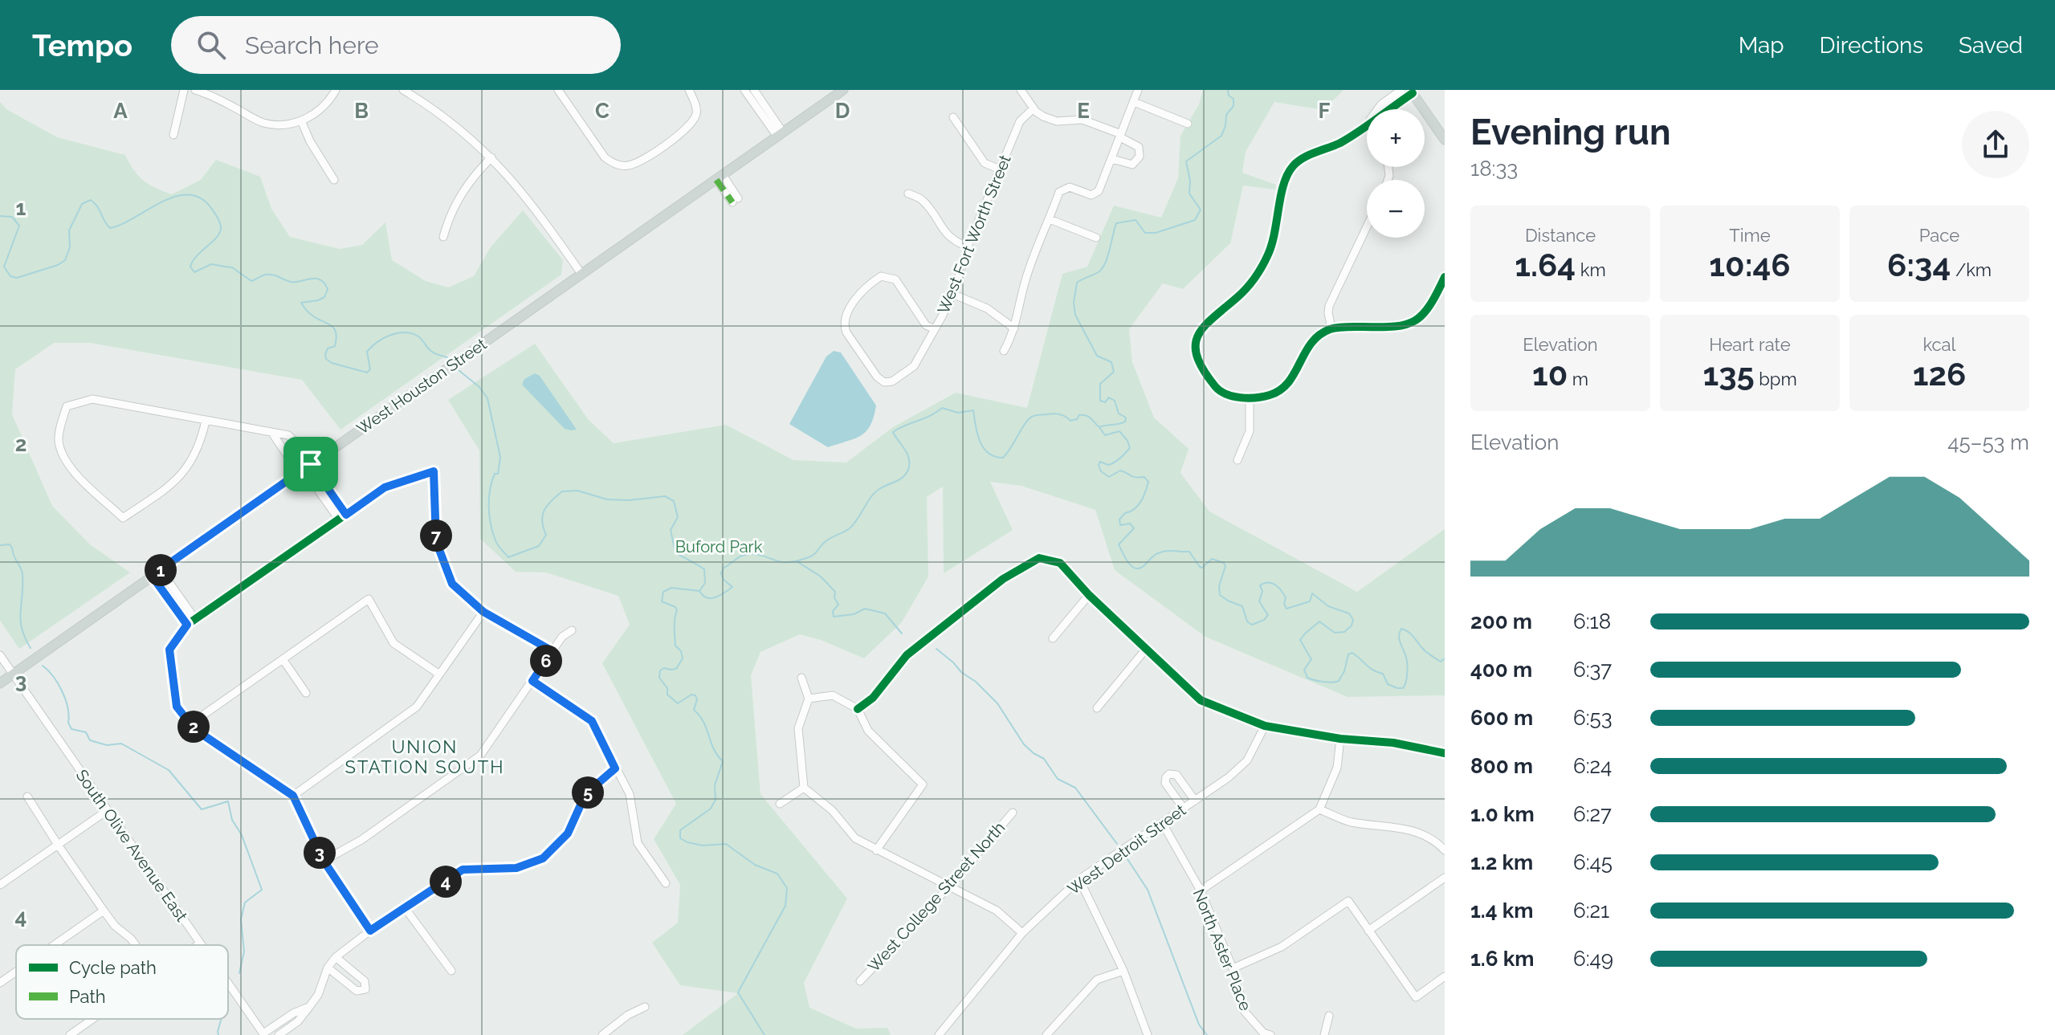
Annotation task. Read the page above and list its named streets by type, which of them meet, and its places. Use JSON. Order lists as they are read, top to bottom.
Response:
{
  "streets": {
    "main road": ["West Houston Street"],
    "street": [
      "West Fort Worth Street",
      "South Olive Avenue East",
      "West Detroit Street",
      "West College Street North",
      "North Aster Place"
    ]
  },
  "crossings": [
    ["West Houston Street", "South Olive Avenue East"],
    ["West Detroit Street", "North Aster Place"]
  ],
  "districts": ["UNION STATION SOUTH"],
  "parks": ["Buford Park"],
  "legend": ["Cycle path", "Path"],
  "page": {
    "header": "Tempo",
    "search": "Search here",
    "nav": ["Map", "Directions", "Saved"],
    "heading": ["Evening run", "18:33"],
    "map_buttons": ["+", "−"],
    "stats": [
      ["Distance", "1.64 km"],
      ["Time", "10:46"],
      ["Pace", "6:34 /km"],
      ["Elevation", "10 m"],
      ["Heart rate", "135 bpm"],
      ["kcal", "126"]
    ],
    "chart": ["Elevation", "45–53 m"],
    "pins": [
      "7",
      "1",
      "6",
      "2",
      "5",
      "3",
      "4"
    ],
    "list": [
      {
        "name": "200 m",
        "note": "6:18"
      },
      {
        "name": "400 m",
        "note": "6:37"
      },
      {
        "name": "600 m",
        "note": "6:53"
      },
      {
        "name": "800 m",
        "note": "6:24"
      },
      {
        "name": "1.0 km",
        "note": "6:27"
      },
      {
        "name": "1.2 km",
        "note": "6:45"
      },
      {
        "name": "1.4 km",
        "note": "6:21"
      },
      {
        "name": "1.6 km",
        "note": "6:49"
      }
    ]
  },
  "grid": {
    "columns": [
      "A",
      "B",
      "C",
      "D",
      "E",
      "F"
    ],
    "rows": [
      "1",
      "2",
      "3",
      "4"
    ]
  }
}
